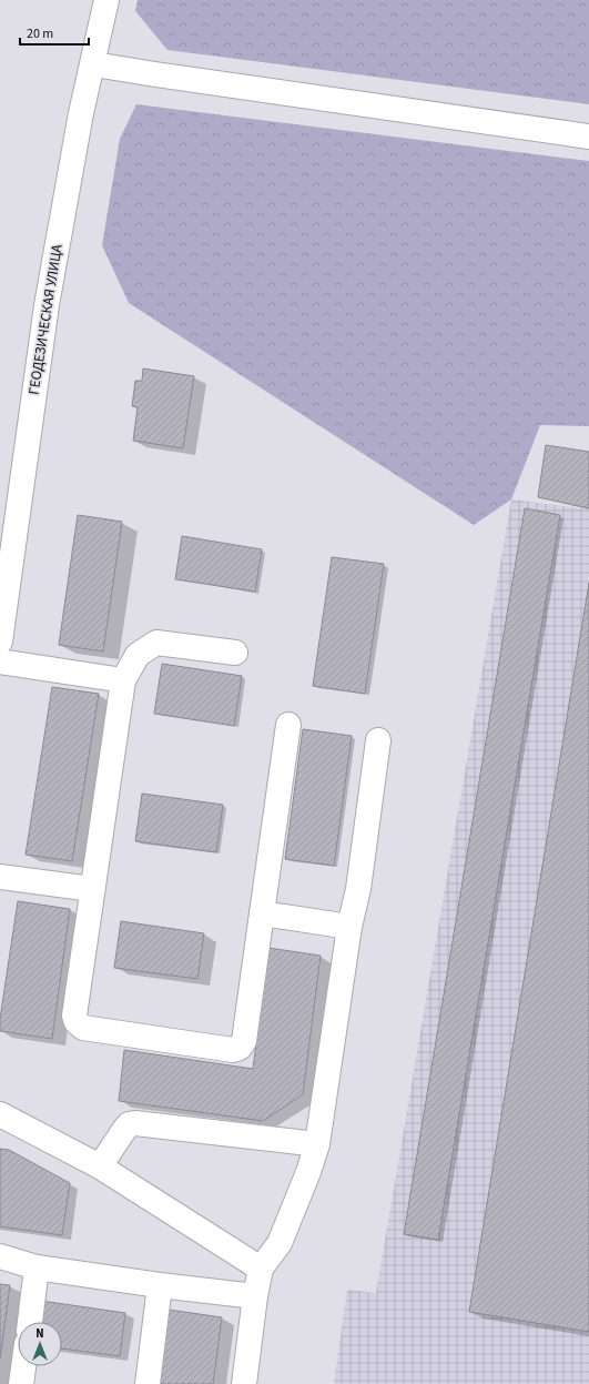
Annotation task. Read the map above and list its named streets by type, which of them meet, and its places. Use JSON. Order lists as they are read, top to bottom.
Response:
{
  "streets": {
    "street": ["ГЕОДЕЗИЧЕСКАЯ УЛИЦА"]
  },
  "scale_bar": "20 m",
  "north": "top"
}
